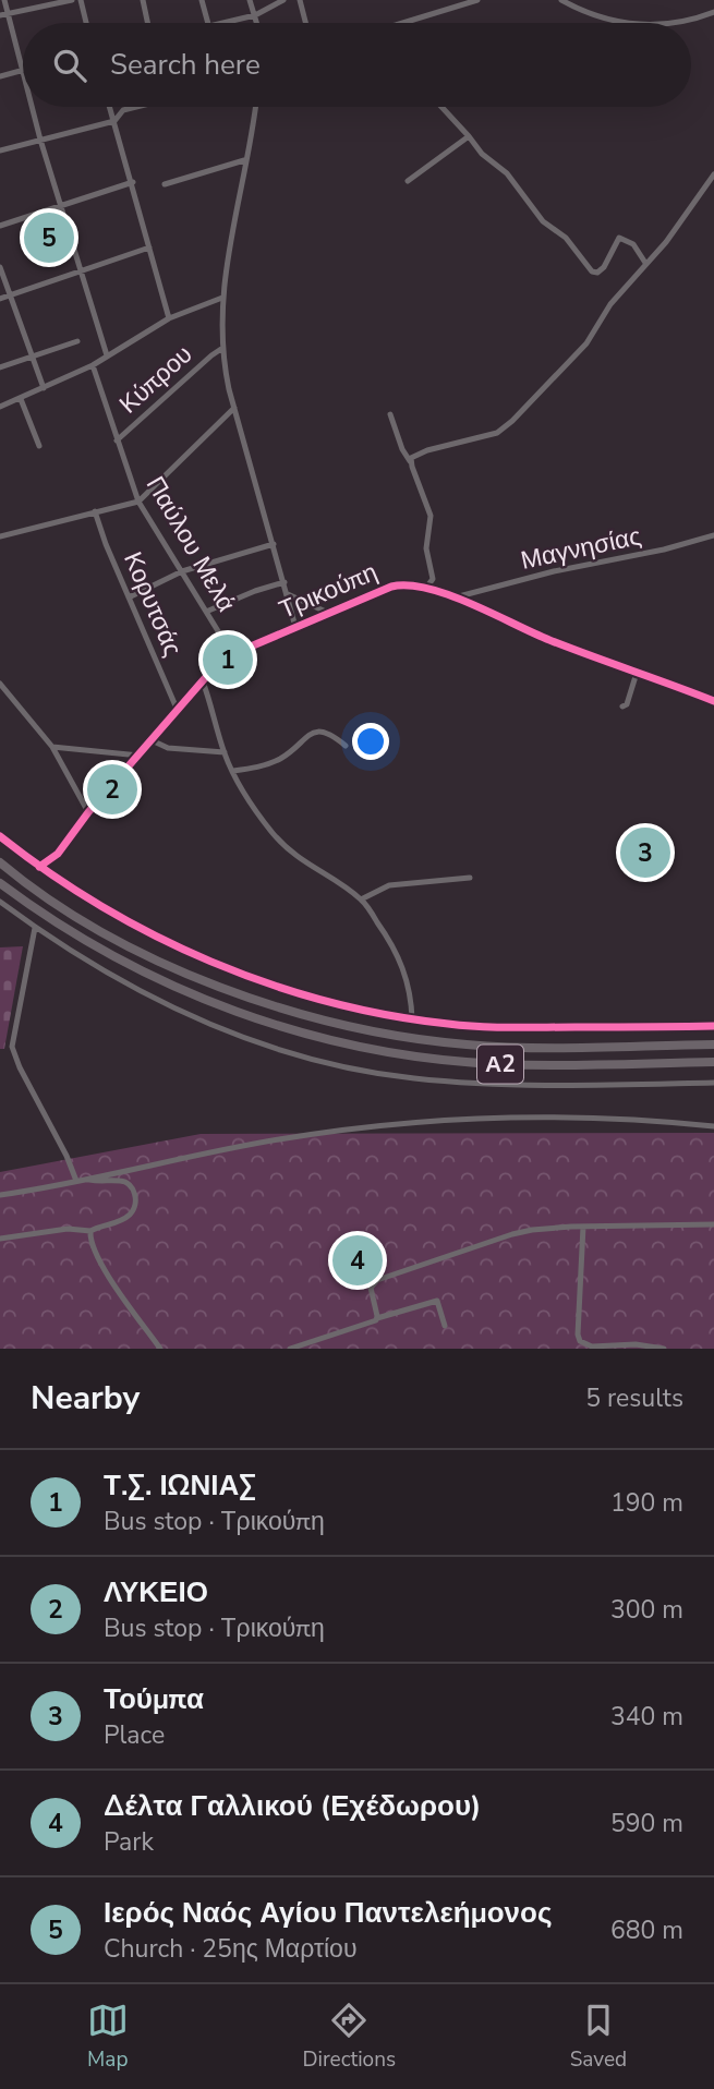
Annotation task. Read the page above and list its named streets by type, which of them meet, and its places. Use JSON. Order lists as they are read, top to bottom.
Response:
{
  "streets": {
    "highway": ["Α2"],
    "street": [
      "Κύπρου",
      "Παύλου Μελά",
      "Μαγνησίας",
      "Τρικούπη",
      "Κορυτσάς"
    ]
  },
  "crossings": [
    ["Κύπρου", "Παύλου Μελά"],
    ["Παύλου Μελά", "Τρικούπη"],
    ["Μαγνησίας", "Τρικούπη"],
    ["Τρικούπη", "Κορυτσάς"]
  ],
  "page": {
    "search": "Search here",
    "pins": [
      "5",
      "1",
      "2",
      "3",
      "4"
    ],
    "heading": ["Nearby", "5 results"],
    "list": [
      {
        "mark": "1",
        "name": "Τ.Σ. ΙΩΝΙΑΣ",
        "note": "Bus stop · Τρικούπη",
        "value": "190 m"
      },
      {
        "mark": "2",
        "name": "ΛΥΚΕΙΟ",
        "note": "Bus stop · Τρικούπη",
        "value": "300 m"
      },
      {
        "mark": "3",
        "name": "Τούμπα",
        "note": "Place",
        "value": "340 m"
      },
      {
        "mark": "4",
        "name": "Δέλτα Γαλλικού (Εχέδωρου)",
        "note": "Park",
        "value": "590 m"
      },
      {
        "mark": "5",
        "name": "Ιερός Ναός Αγίου Παντελεήμονος",
        "note": "Church · 25ης Μαρτίου",
        "value": "680 m"
      }
    ],
    "nav": ["Map", "Directions", "Saved"]
  }
}
